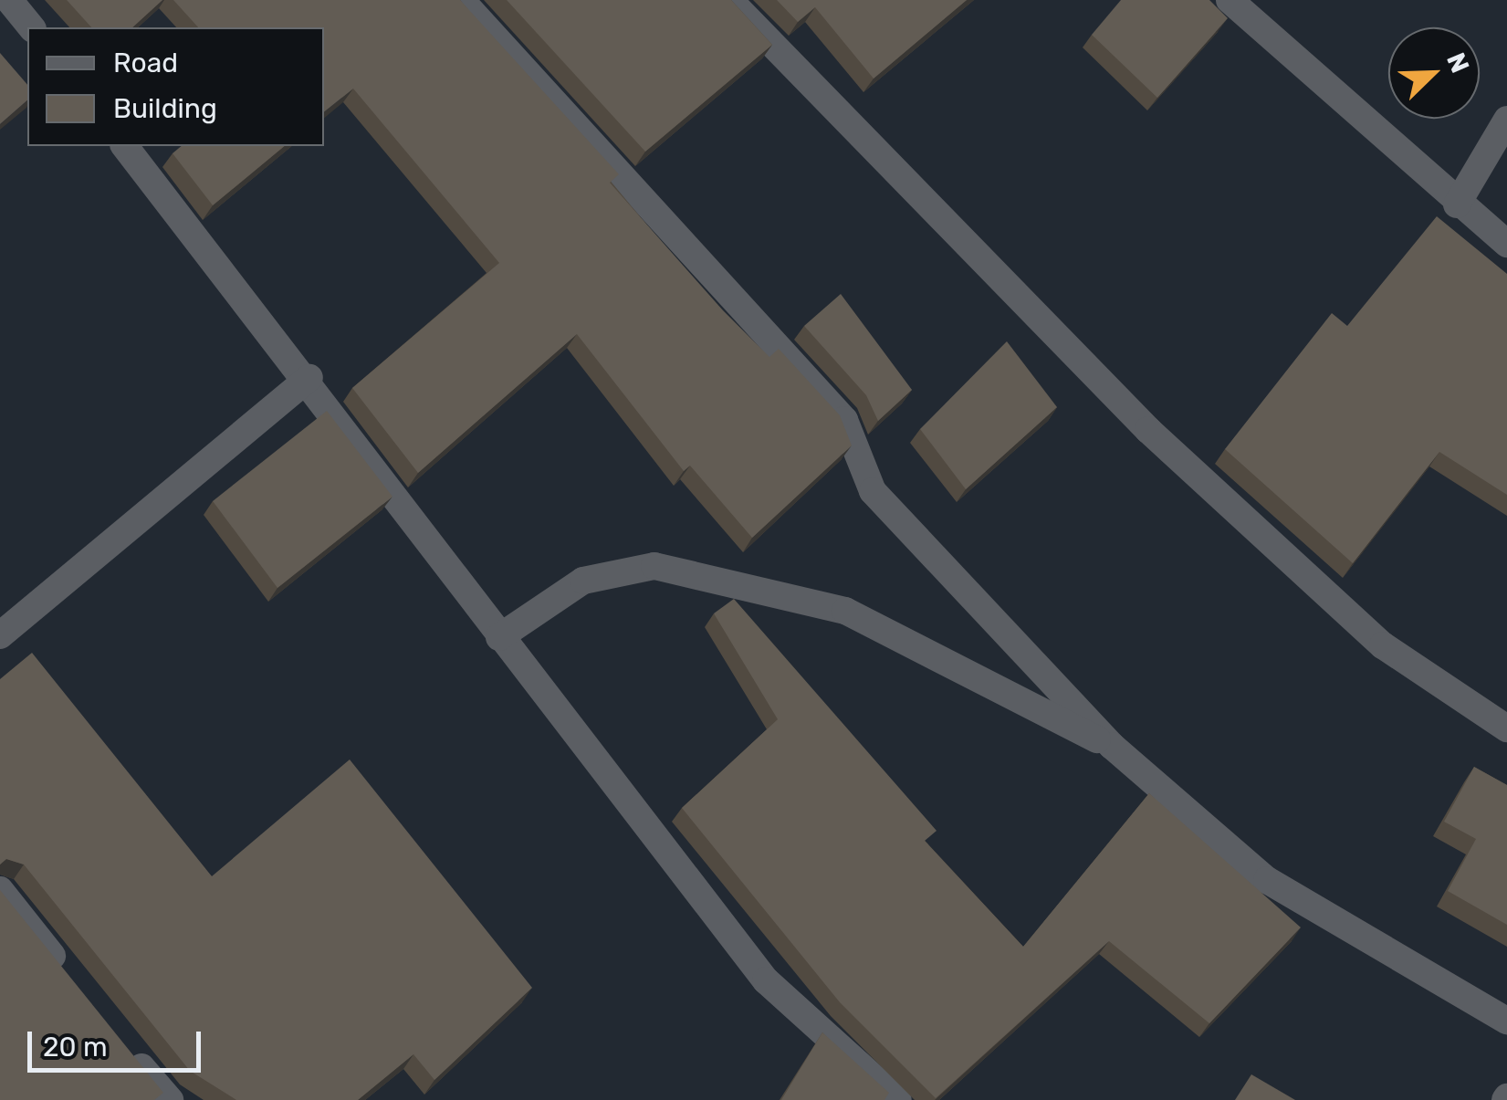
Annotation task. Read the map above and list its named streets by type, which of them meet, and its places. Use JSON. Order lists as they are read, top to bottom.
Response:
{
  "legend": ["Road", "Building"],
  "scale_bar": "20 m",
  "north": "top right"
}
